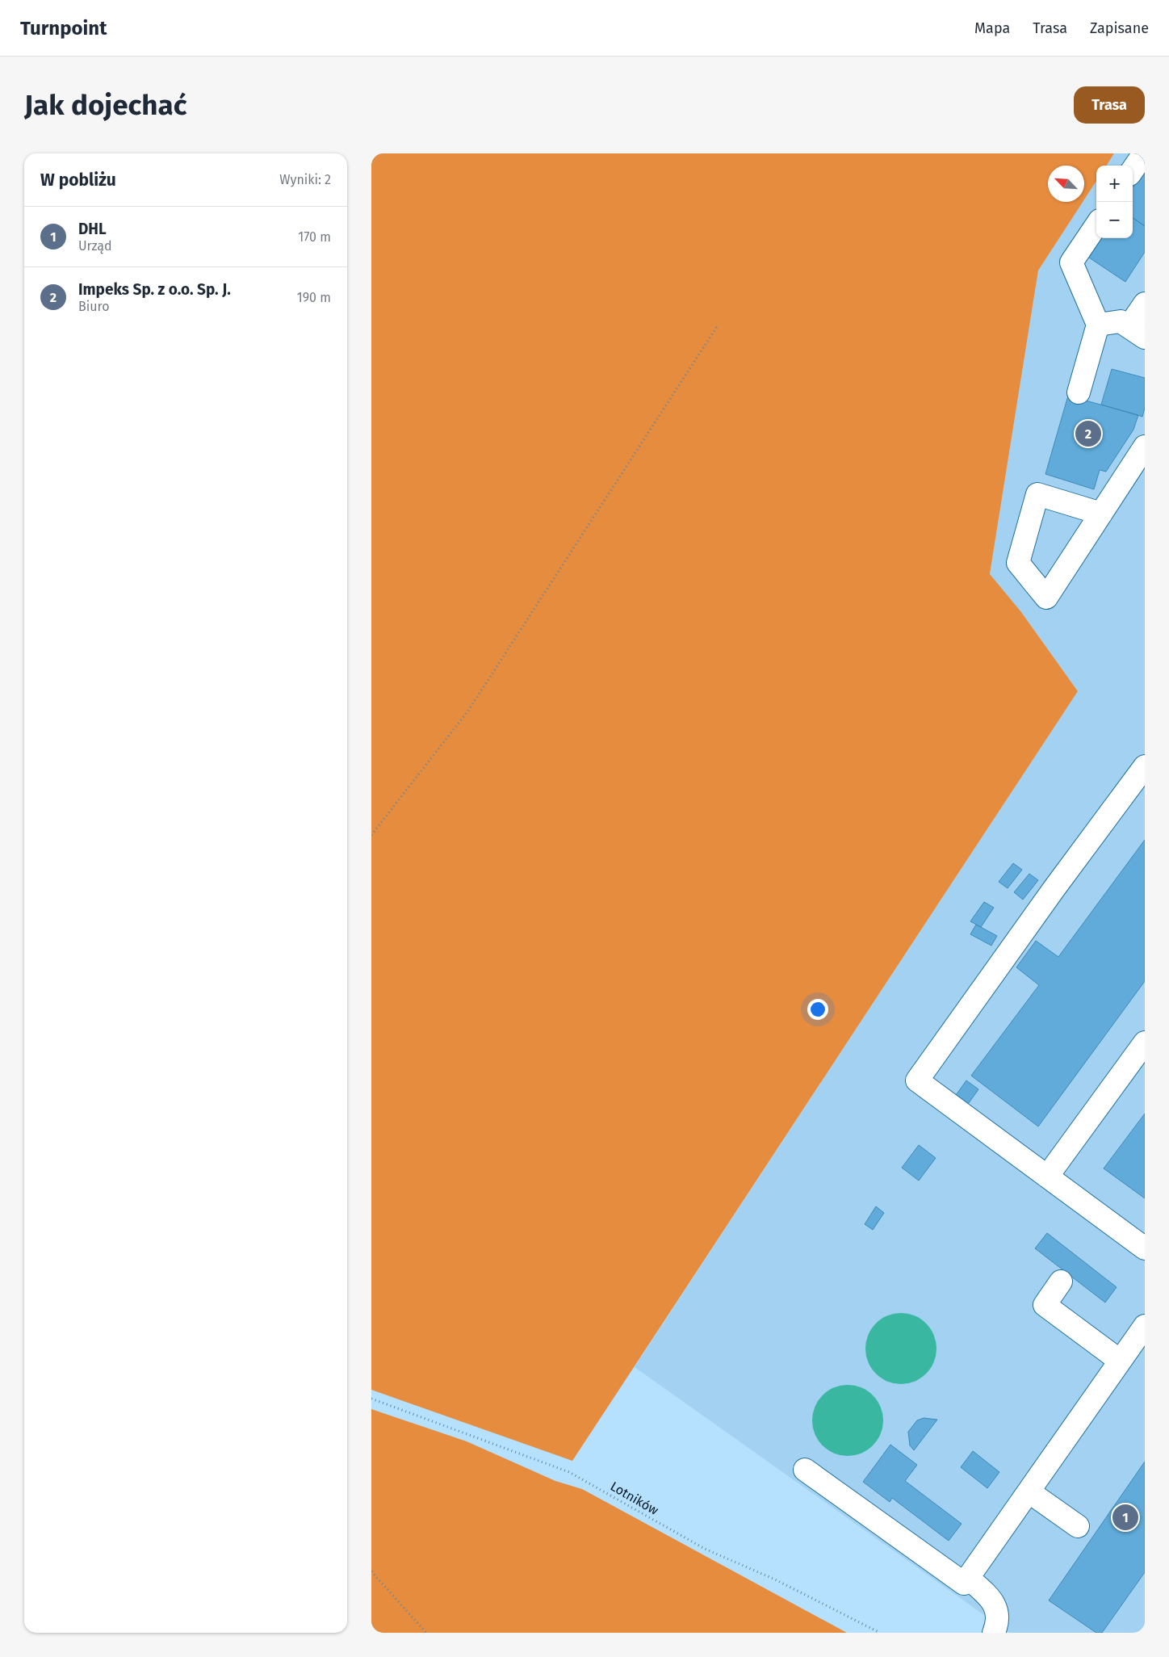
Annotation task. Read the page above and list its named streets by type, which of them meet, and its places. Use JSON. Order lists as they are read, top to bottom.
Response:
{
  "streets": {
    "path": ["Lotników"]
  },
  "north": "top left",
  "page": {
    "header": "Turnpoint",
    "nav": ["Mapa", "Trasa", "Zapisane"],
    "buttons": "Trasa",
    "title": "Jak dojechać",
    "heading": ["W pobliżu", "Wyniki: 2"],
    "map_buttons": ["+", "−"],
    "list": [
      {
        "mark": "1",
        "name": "DHL",
        "note": "Urząd",
        "value": "170 m"
      },
      {
        "mark": "2",
        "name": "Impeks Sp. z o.o. Sp. J.",
        "note": "Biuro",
        "value": "190 m"
      }
    ],
    "pins": ["2", "1"]
  }
}
